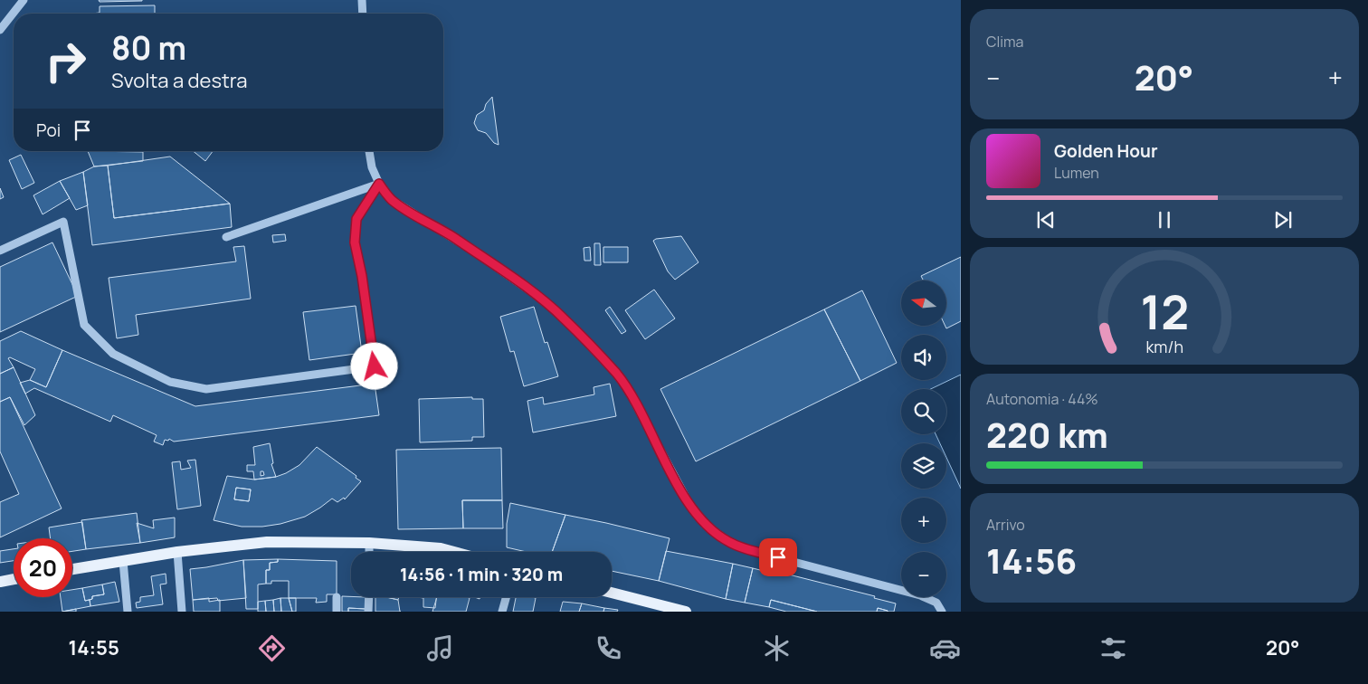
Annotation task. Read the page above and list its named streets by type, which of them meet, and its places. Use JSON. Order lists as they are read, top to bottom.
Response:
{
  "north": "left",
  "page": {
    "tile": [
      "Clima",
      ["Autonomia · 44%", "220 km"],
      ["Arrivo", "14:56"]
    ],
    "turn": ["80 m", "Svolta a destra"],
    "heat": ["−", "20°", "+"],
    "then": "Poi",
    "song": ["Golden Hour", "Lumen"],
    "map_buttons": ["+", "−"],
    "limit": "20",
    "trip": "14:56 · 1 min · 320 m",
    "tabs": ["14:55", "20°"],
    "gauge": ["12", "km/h"]
  }
}
